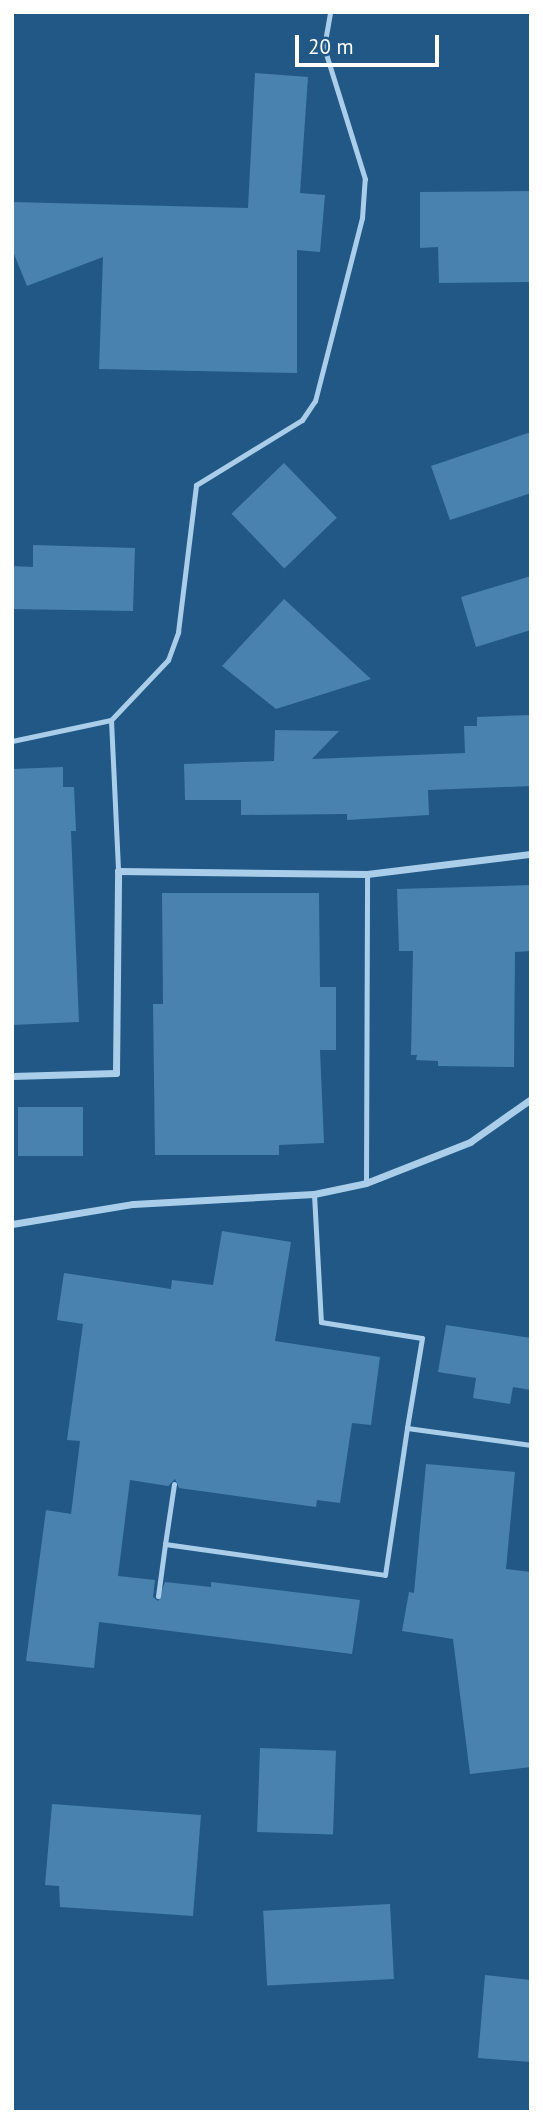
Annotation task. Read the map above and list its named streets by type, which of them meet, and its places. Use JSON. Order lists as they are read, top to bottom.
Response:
{
  "scale_bar": "20 m"
}
